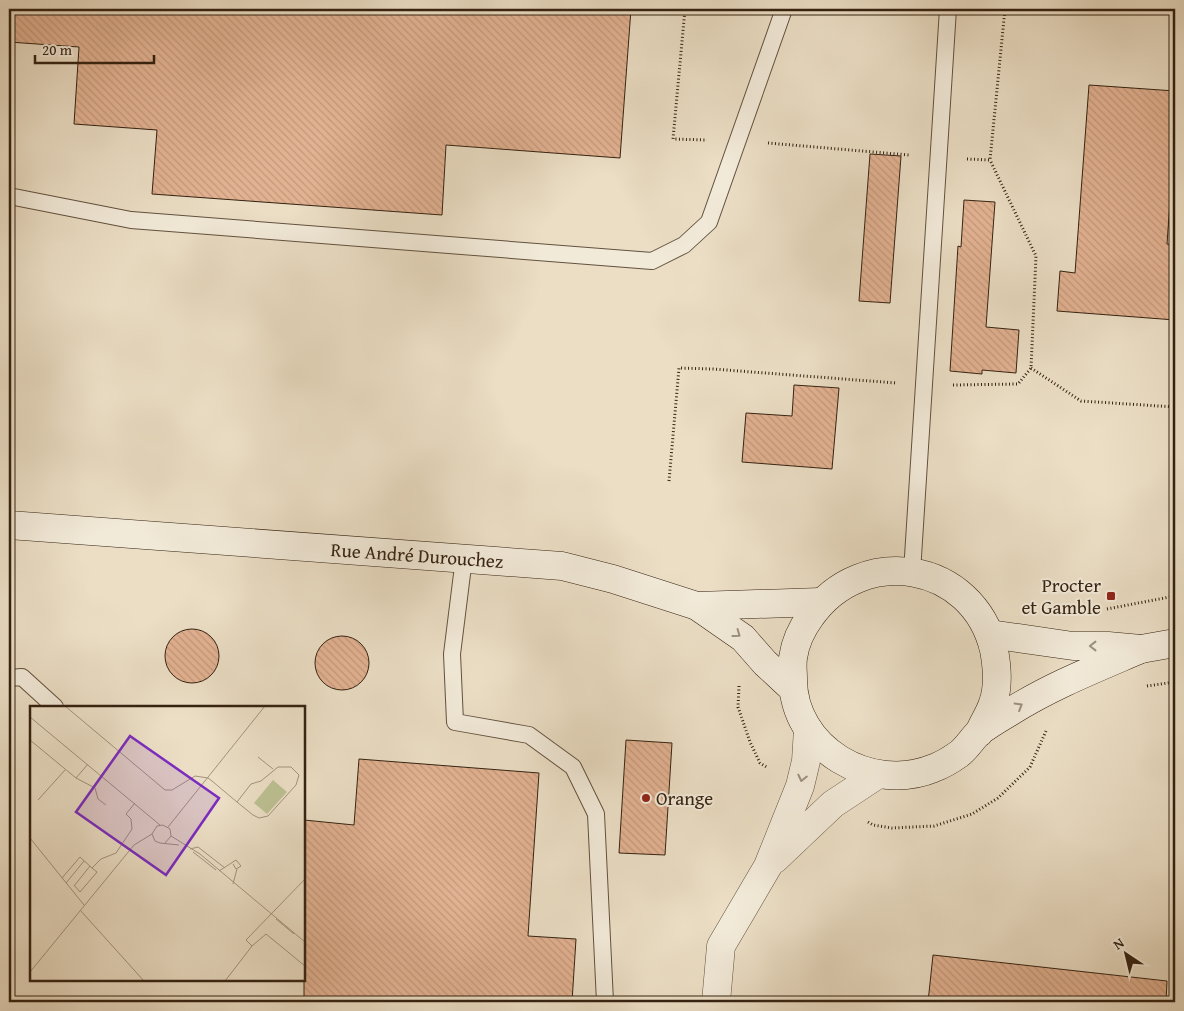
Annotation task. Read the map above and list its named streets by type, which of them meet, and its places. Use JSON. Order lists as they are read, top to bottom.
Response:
{
  "streets": {
    "main road": ["Rue André Durouchez"]
  },
  "places": {
    "transit": ["Procter et Gamble"],
    "other": ["Orange"]
  },
  "scale_bar": "20 m",
  "north": "top left"
}
